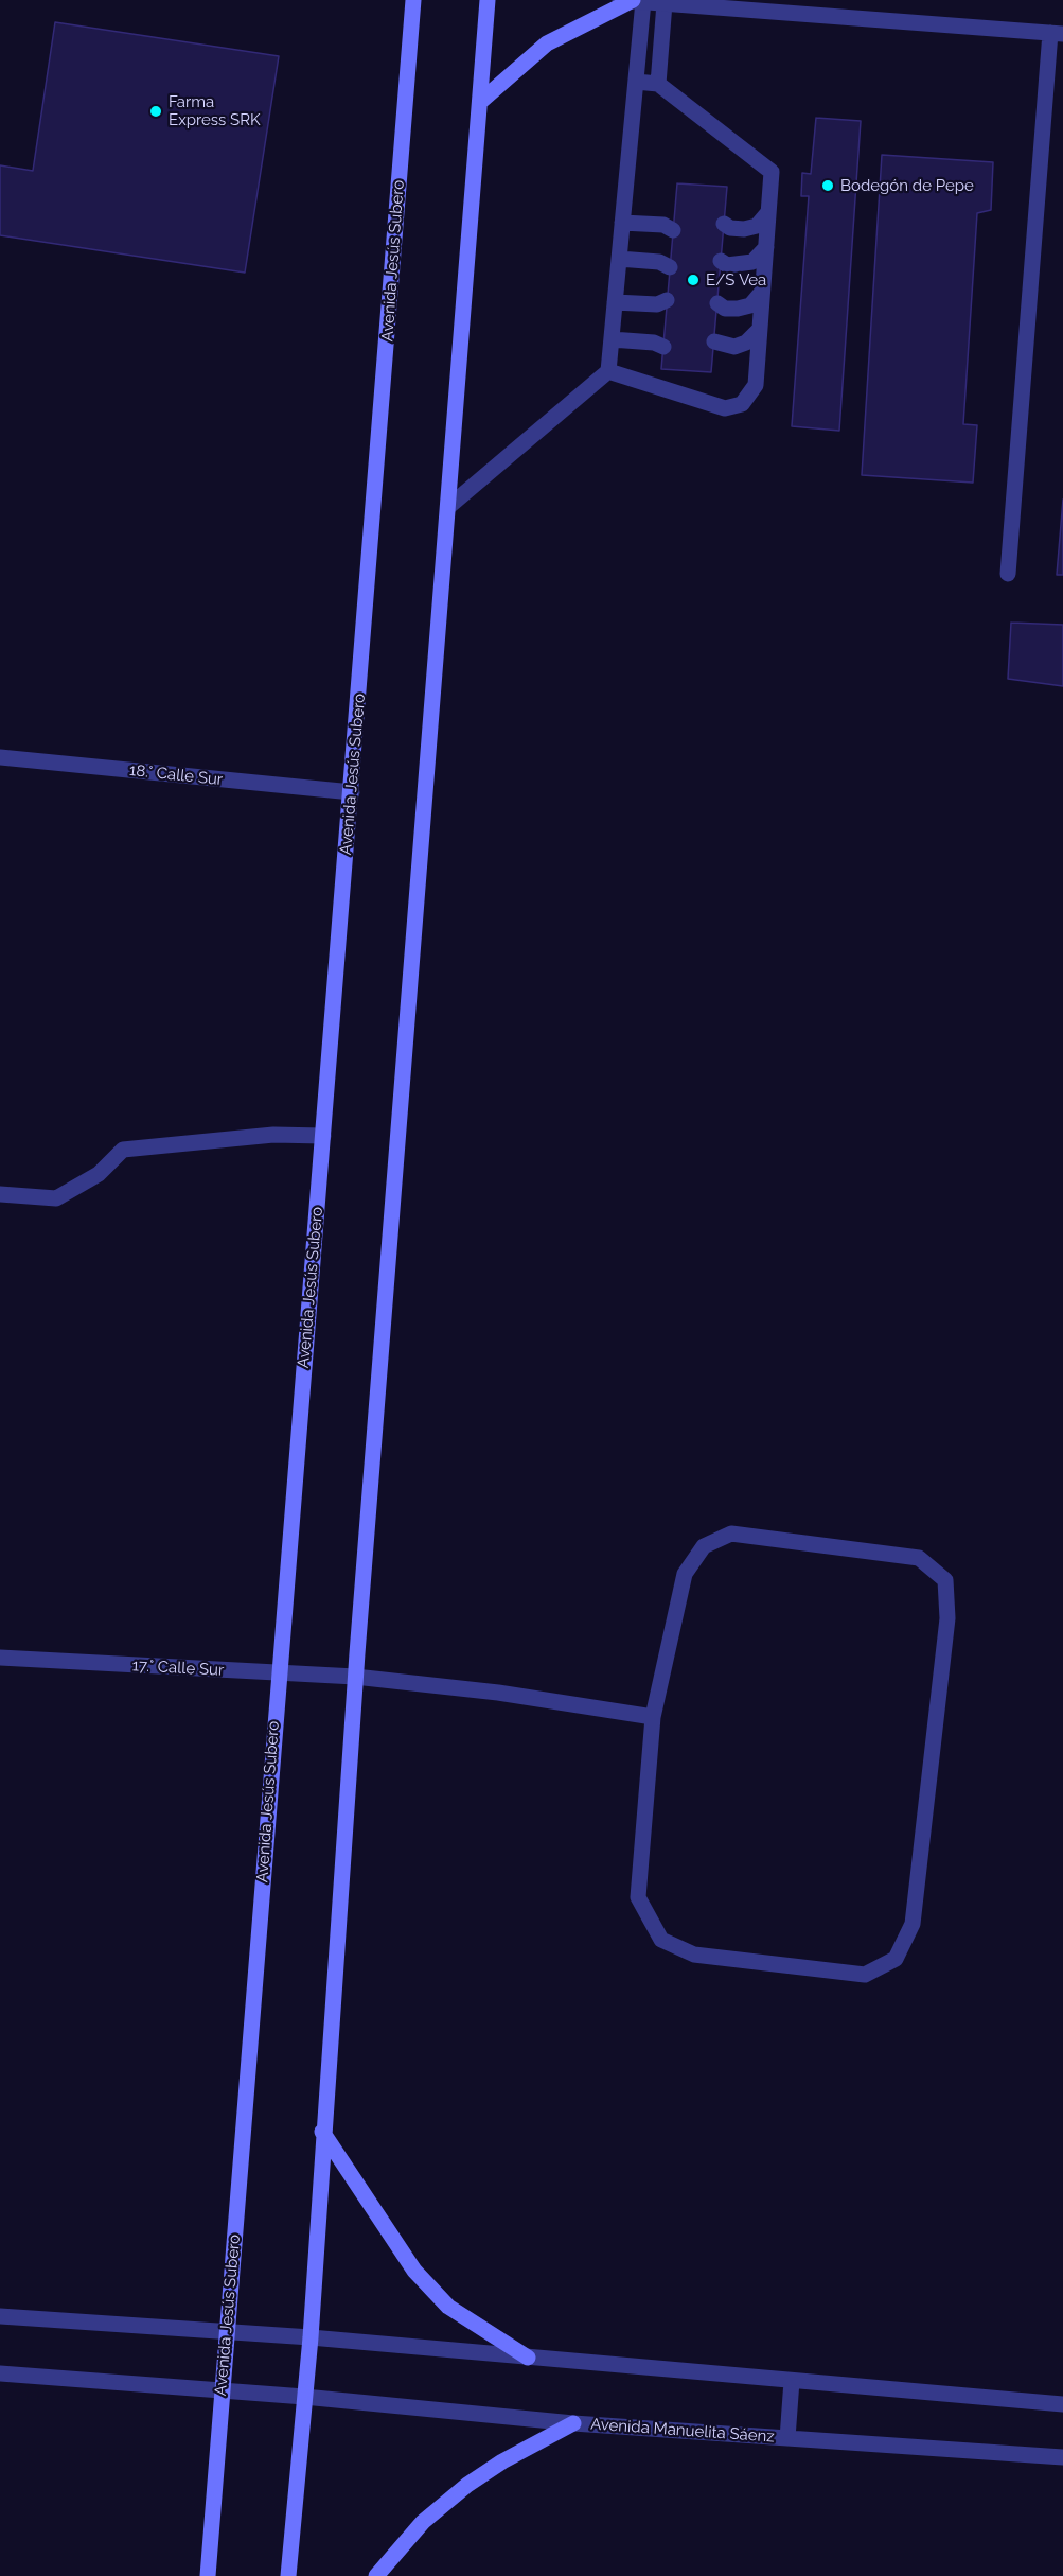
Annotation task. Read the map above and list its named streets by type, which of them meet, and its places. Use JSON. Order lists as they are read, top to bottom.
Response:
{
  "streets": {
    "main road": ["Avenida Jesús Subero"],
    "street": ["18.° Calle Sur", "17.° Calle Sur", "Avenida Manuelita Sáenz"]
  },
  "crossings": [
    ["Avenida Jesús Subero", "18.° Calle Sur"],
    ["Avenida Jesús Subero", "17.° Calle Sur"],
    ["Avenida Jesús Subero", "Avenida Manuelita Sáenz"]
  ],
  "places": ["Farma Express SRK", "Bodegón de Pepe", "E/S Vea"]
}
